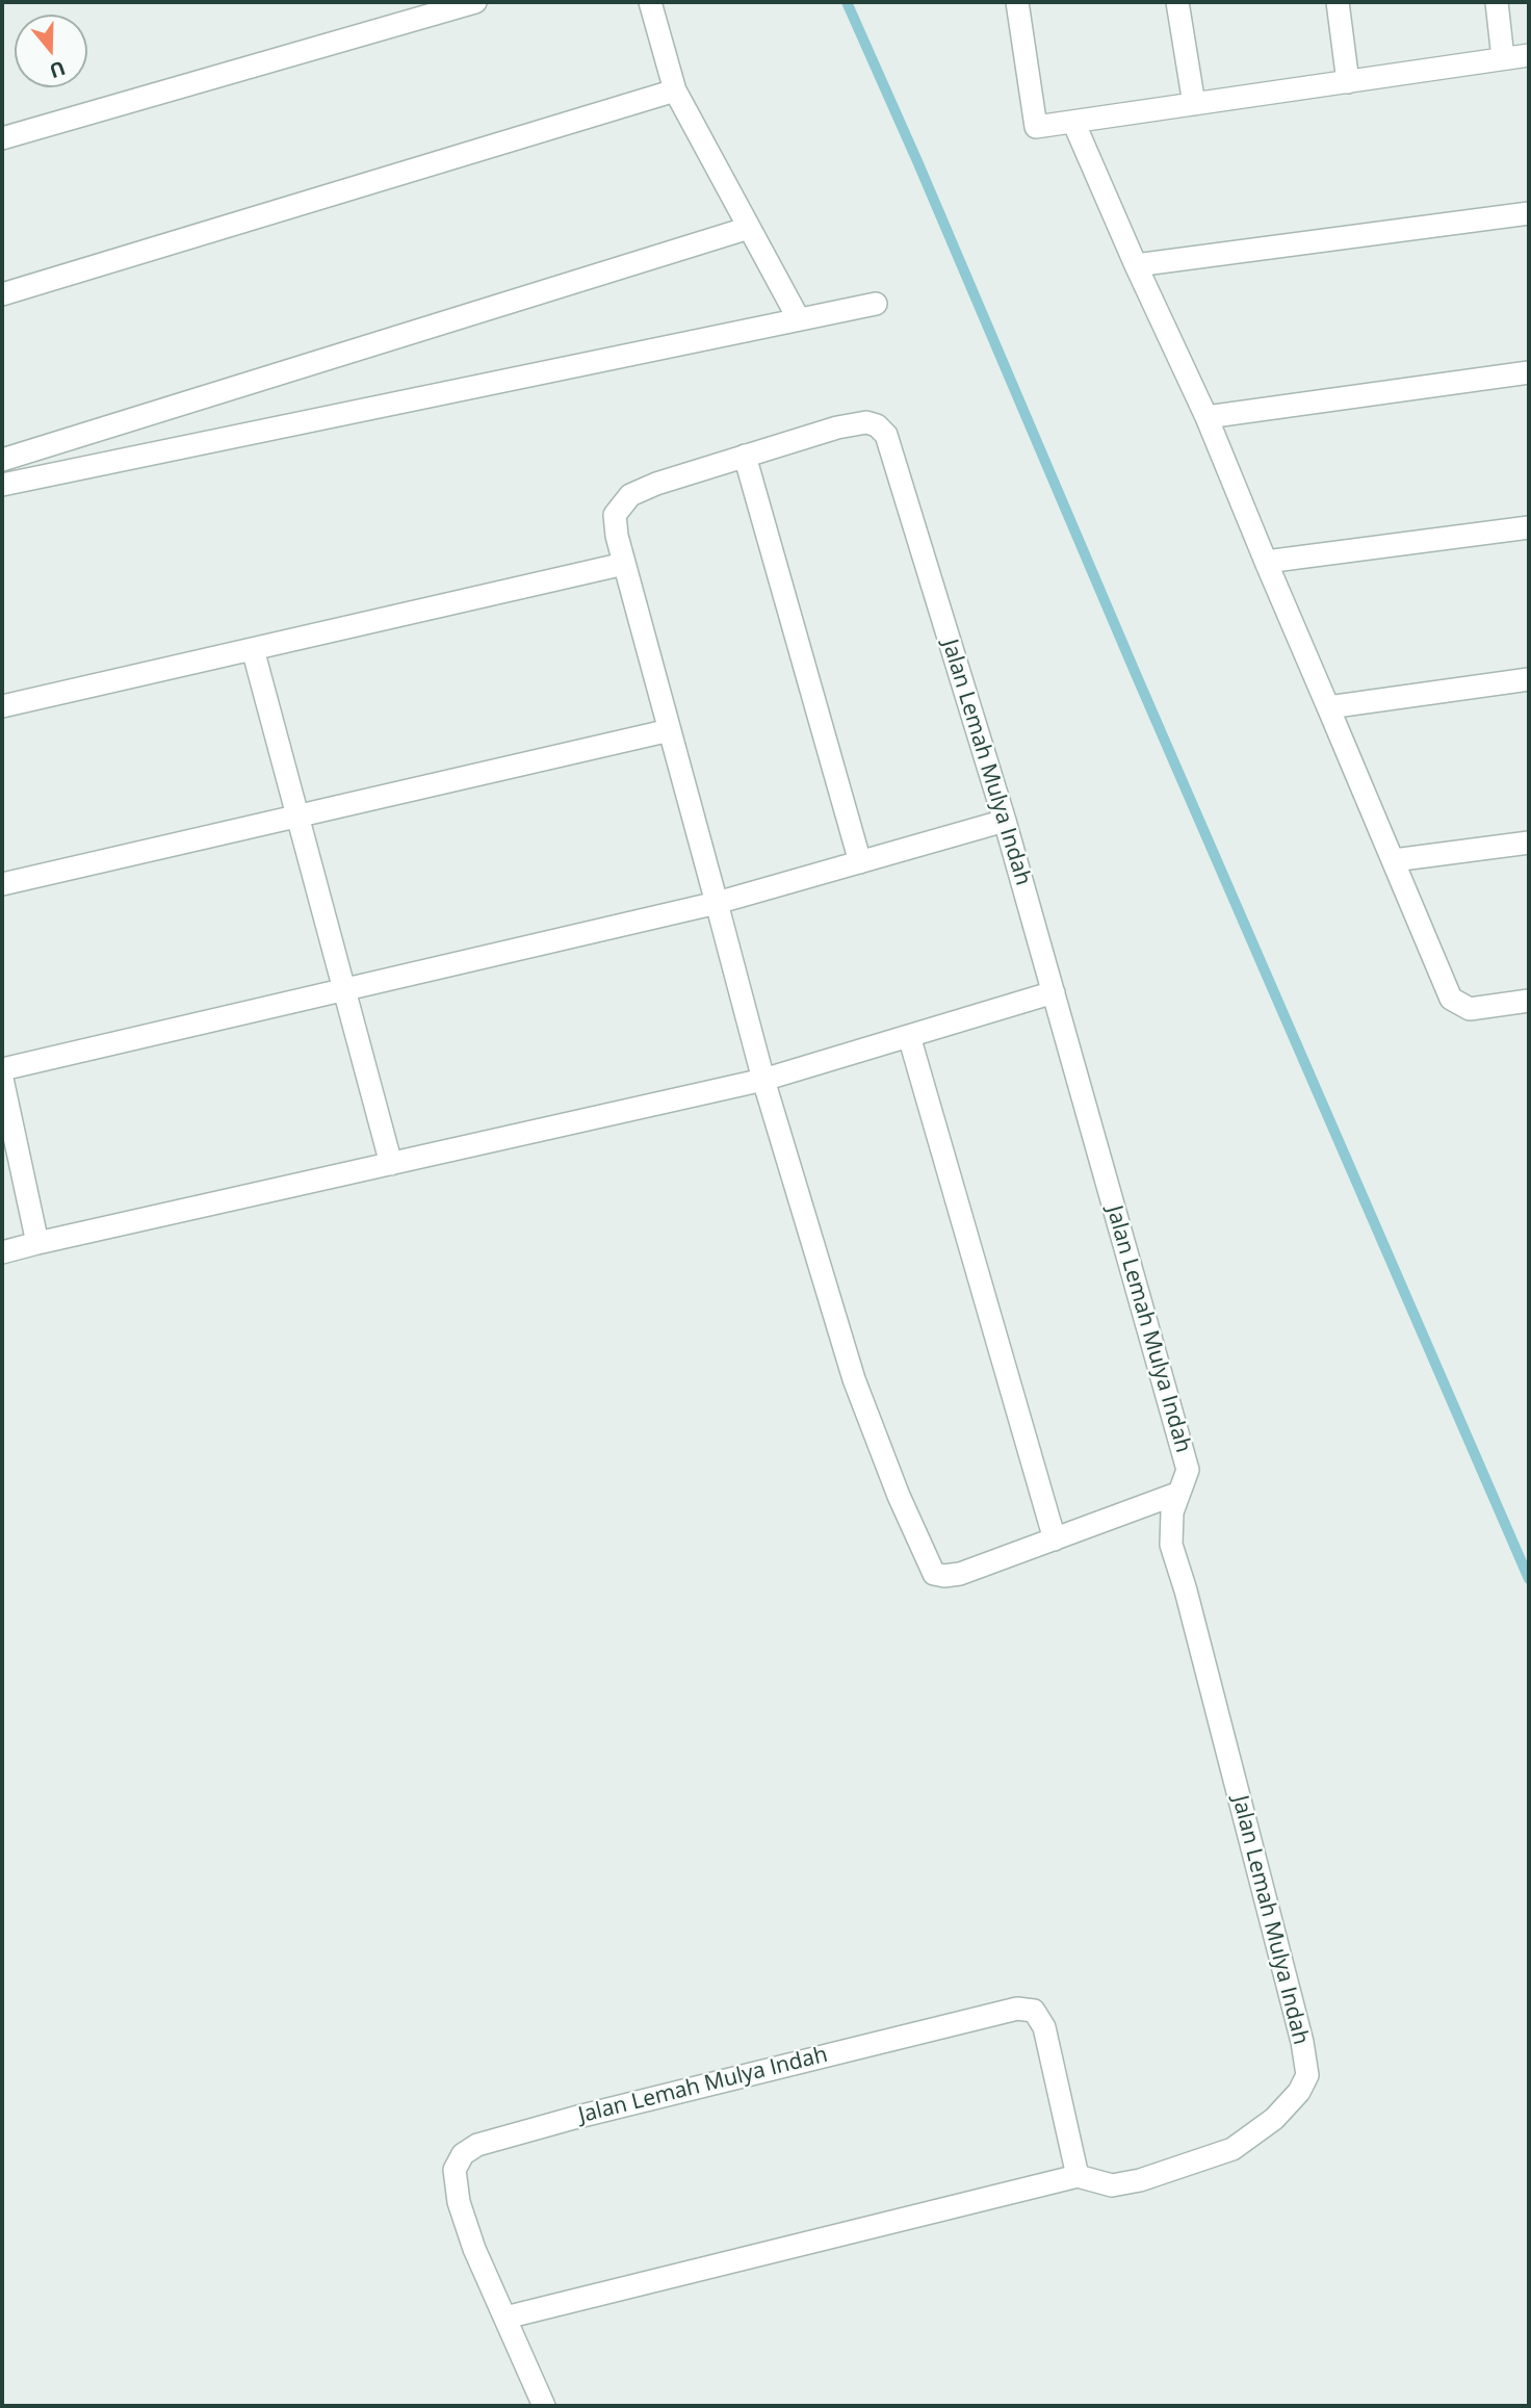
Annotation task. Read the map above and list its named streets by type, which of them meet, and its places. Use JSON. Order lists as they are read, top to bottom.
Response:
{
  "streets": {
    "street": ["Jalan Lemah Mulya Indah"]
  },
  "north": "bottom"
}
